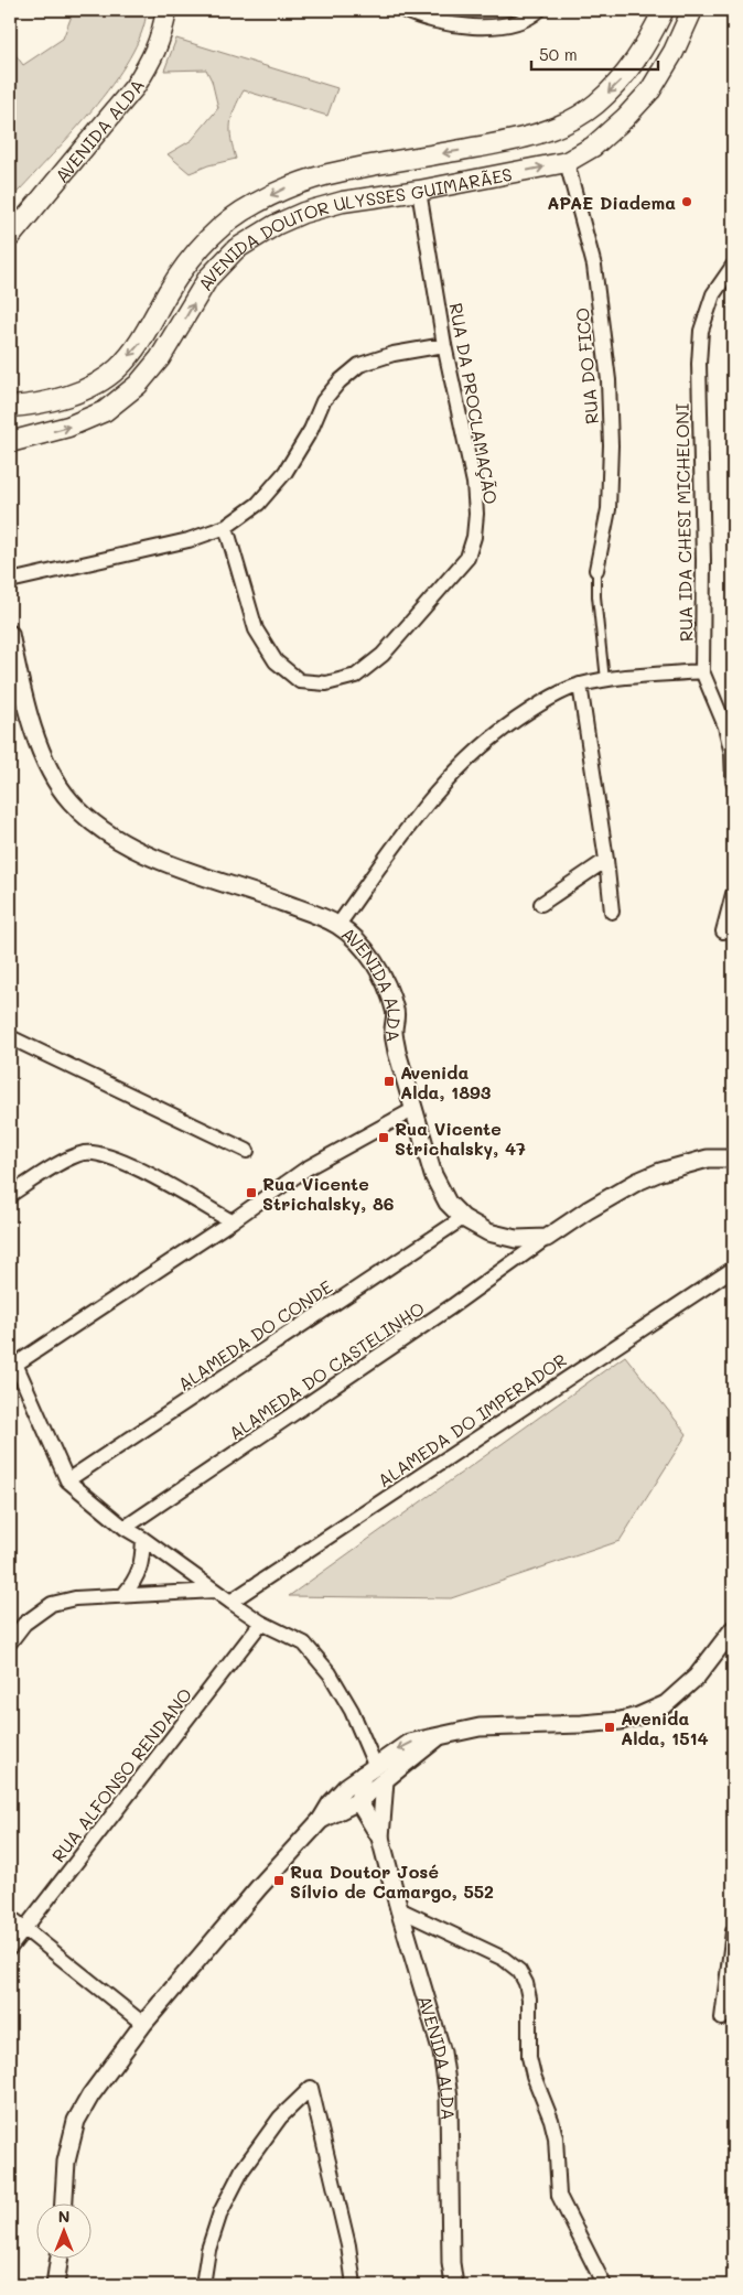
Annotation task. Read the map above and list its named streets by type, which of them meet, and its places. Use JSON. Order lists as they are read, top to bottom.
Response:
{
  "streets": {
    "main road": ["AVENIDA ALDA", "AVENIDA DOUTOR ULYSSES GUIMARÃES"],
    "street": [
      "RUA DO FICO",
      "RUA DA PROCLAMAÇÃO",
      "RUA IDA CHESI MICHELONI",
      "ALAMEDA DO CONDE",
      "ALAMEDA DO CASTELINHO",
      "ALAMEDA DO IMPERADOR",
      "RUA ALFONSO RENDANO"
    ]
  },
  "crossings": [
    ["AVENIDA ALDA", "ALAMEDA DO CONDE"],
    ["AVENIDA ALDA", "ALAMEDA DO CASTELINHO"],
    ["AVENIDA DOUTOR ULYSSES GUIMARÃES", "RUA DO FICO"],
    ["AVENIDA DOUTOR ULYSSES GUIMARÃES", "RUA DA PROCLAMAÇÃO"]
  ],
  "places": {
    "other": ["APAE Diadema"],
    "transit": [
      "Avenida Alda, 1893",
      "Rua Vicente Strichalsky, 47",
      "Rua Vicente Strichalsky, 86",
      "Avenida Alda, 1514",
      "Rua Doutor José Sílvio de Camargo, 552"
    ]
  },
  "scale_bar": "50 m",
  "north": "top"
}
